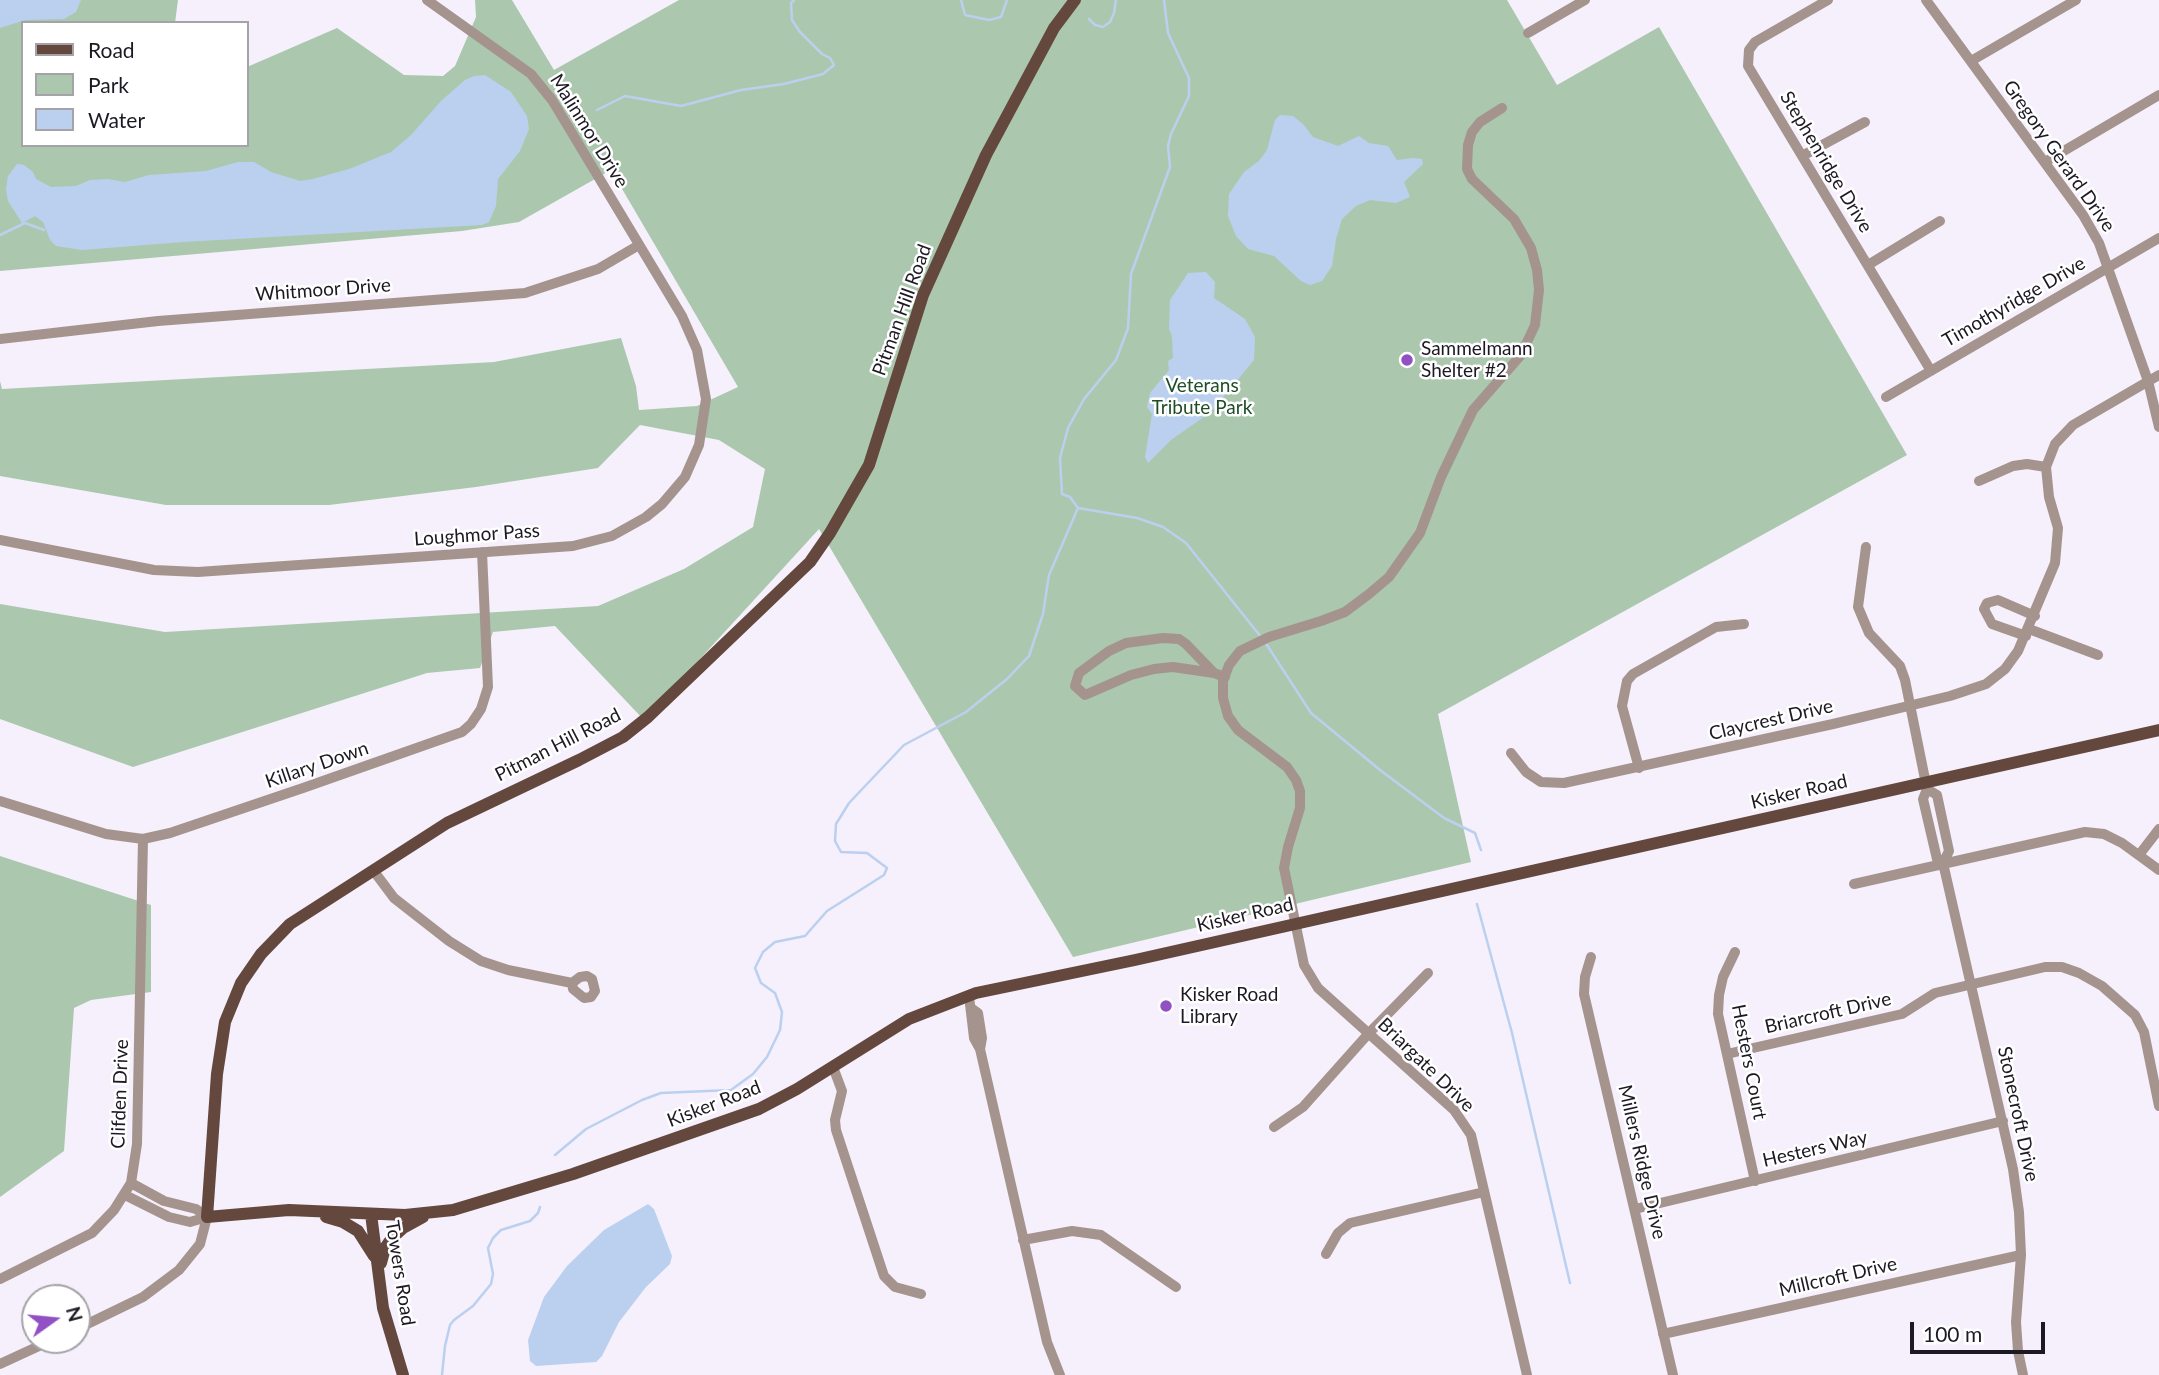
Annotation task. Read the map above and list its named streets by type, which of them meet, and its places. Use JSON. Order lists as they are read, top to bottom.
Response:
{
  "streets": {
    "main road": ["Pitman Hill Road", "Kisker Road", "Towers Road"],
    "street": [
      "Malinmor Drive",
      "Gregory Gerard Drive",
      "Stephenridge Drive",
      "Whitmoor Drive",
      "Timothyridge Drive",
      "Loughmor Pass",
      "Claycrest Drive",
      "Killary Down",
      "Briarcroft Drive",
      "Hesters Court",
      "Briargate Drive",
      "Clifden Drive",
      "Stonecroft Drive",
      "Hesters Way",
      "Millers Ridge Drive",
      "Millcroft Drive"
    ]
  },
  "crossings": [
    ["Malinmor Drive", "Whitmoor Drive"],
    ["Malinmor Drive", "Loughmor Pass"],
    ["Gregory Gerard Drive", "Timothyridge Drive"],
    ["Stephenridge Drive", "Timothyridge Drive"],
    ["Whitmoor Drive", "Loughmor Pass"],
    ["Pitman Hill Road", "Towers Road"],
    ["Loughmor Pass", "Killary Down"],
    ["Claycrest Drive", "Stonecroft Drive"],
    ["Killary Down", "Clifden Drive"],
    ["Kisker Road", "Briargate Drive"],
    ["Kisker Road", "Stonecroft Drive"],
    ["Kisker Road", "Towers Road"],
    ["Briarcroft Drive", "Hesters Court"],
    ["Briarcroft Drive", "Stonecroft Drive"],
    ["Hesters Court", "Hesters Way"],
    ["Stonecroft Drive", "Hesters Way"],
    ["Stonecroft Drive", "Millcroft Drive"],
    ["Hesters Way", "Millers Ridge Drive"],
    ["Millers Ridge Drive", "Millcroft Drive"]
  ],
  "parks": ["Veterans Tribute Park"],
  "places": ["Sammelmann Shelter #2", "Kisker Road Library"],
  "legend": ["Road", "Park", "Water"],
  "scale_bar": "100 m",
  "north": "right"
}
